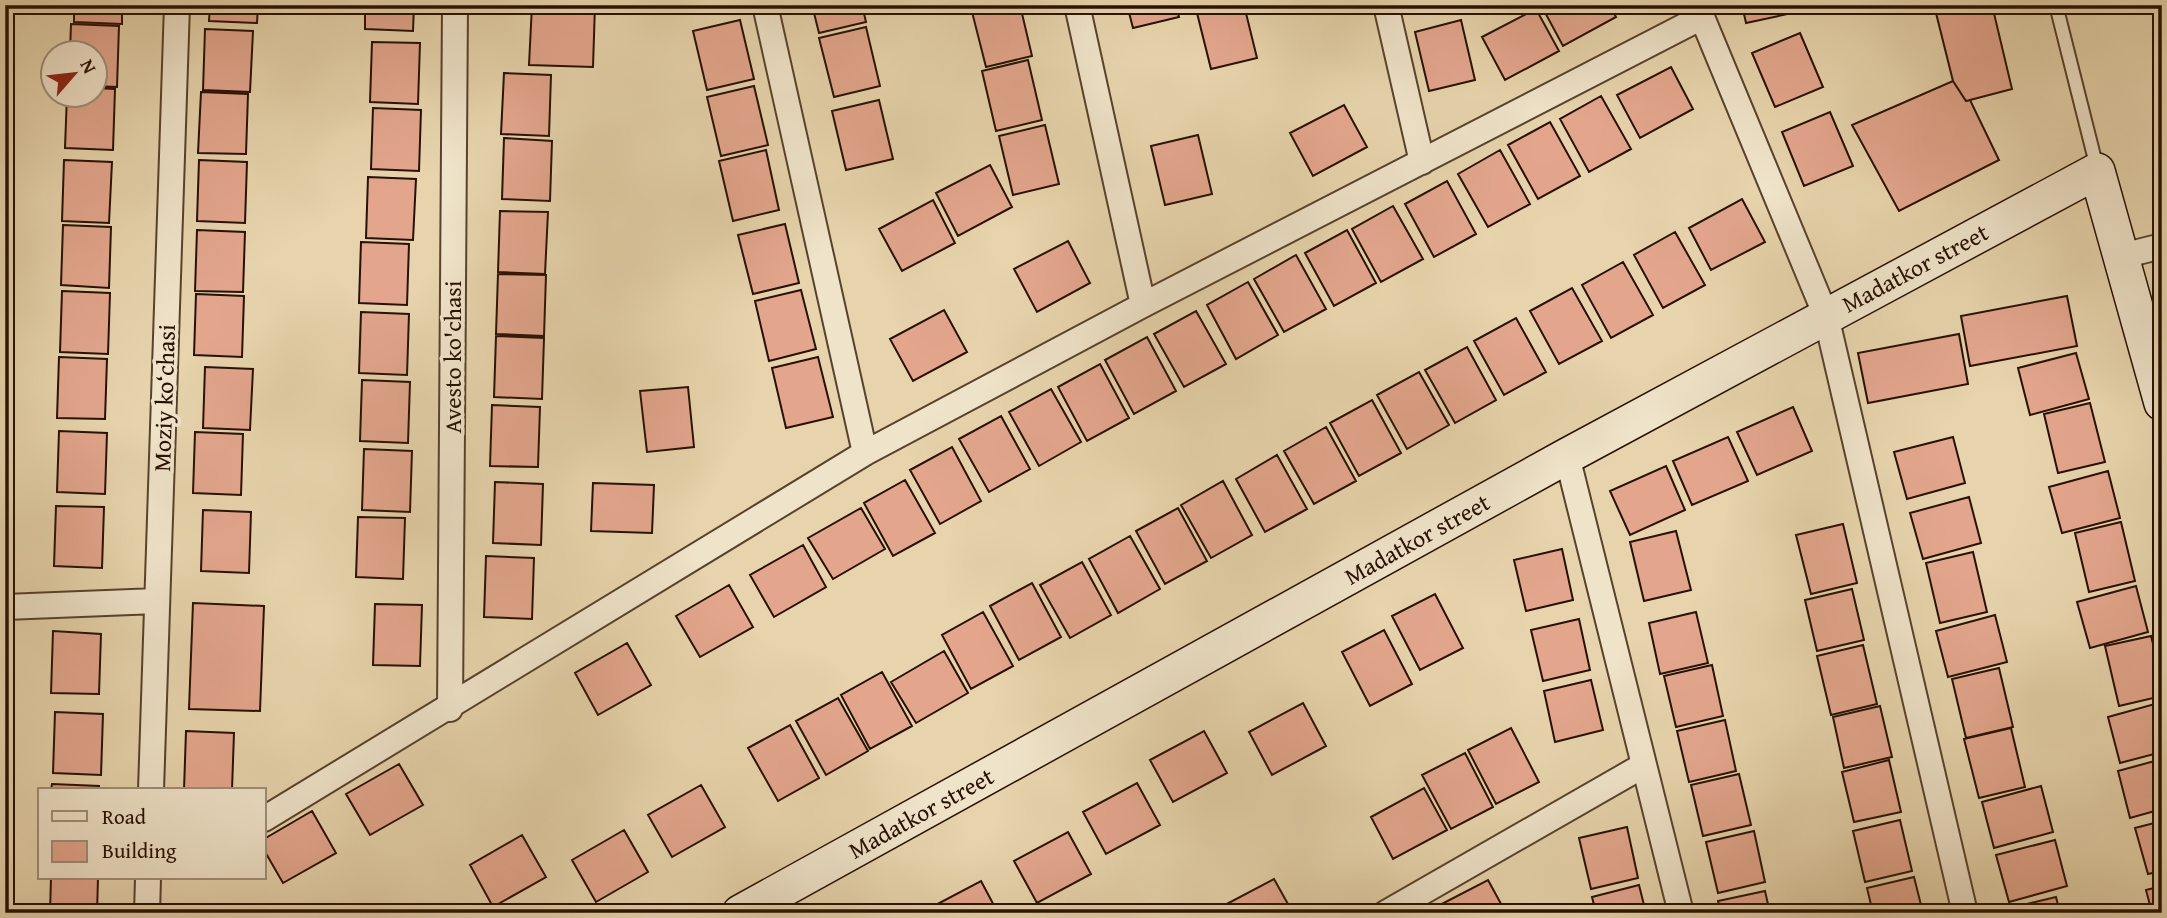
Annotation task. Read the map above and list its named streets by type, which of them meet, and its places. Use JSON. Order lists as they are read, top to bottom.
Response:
{
  "streets": {
    "street": ["Madatkor street", "Avesto ko'chasi", "Moziy ko‘chasi"]
  },
  "legend": ["Road", "Building"],
  "north": "top right"
}
